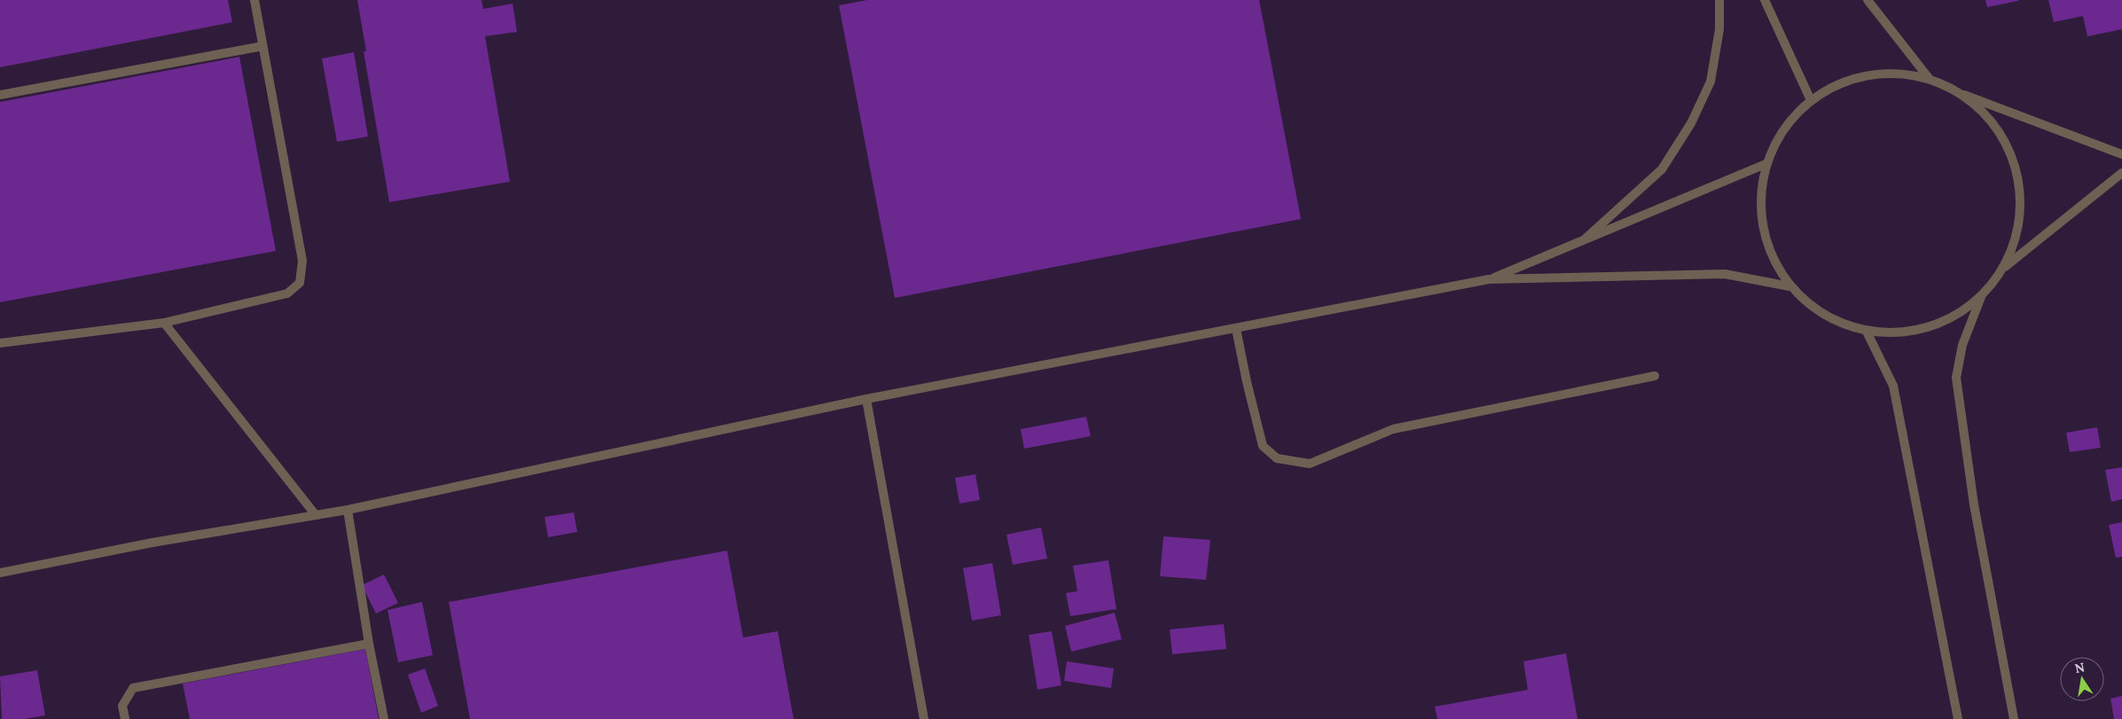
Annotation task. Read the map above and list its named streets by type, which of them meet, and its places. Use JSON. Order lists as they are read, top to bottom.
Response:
{
  "north": "top"
}
